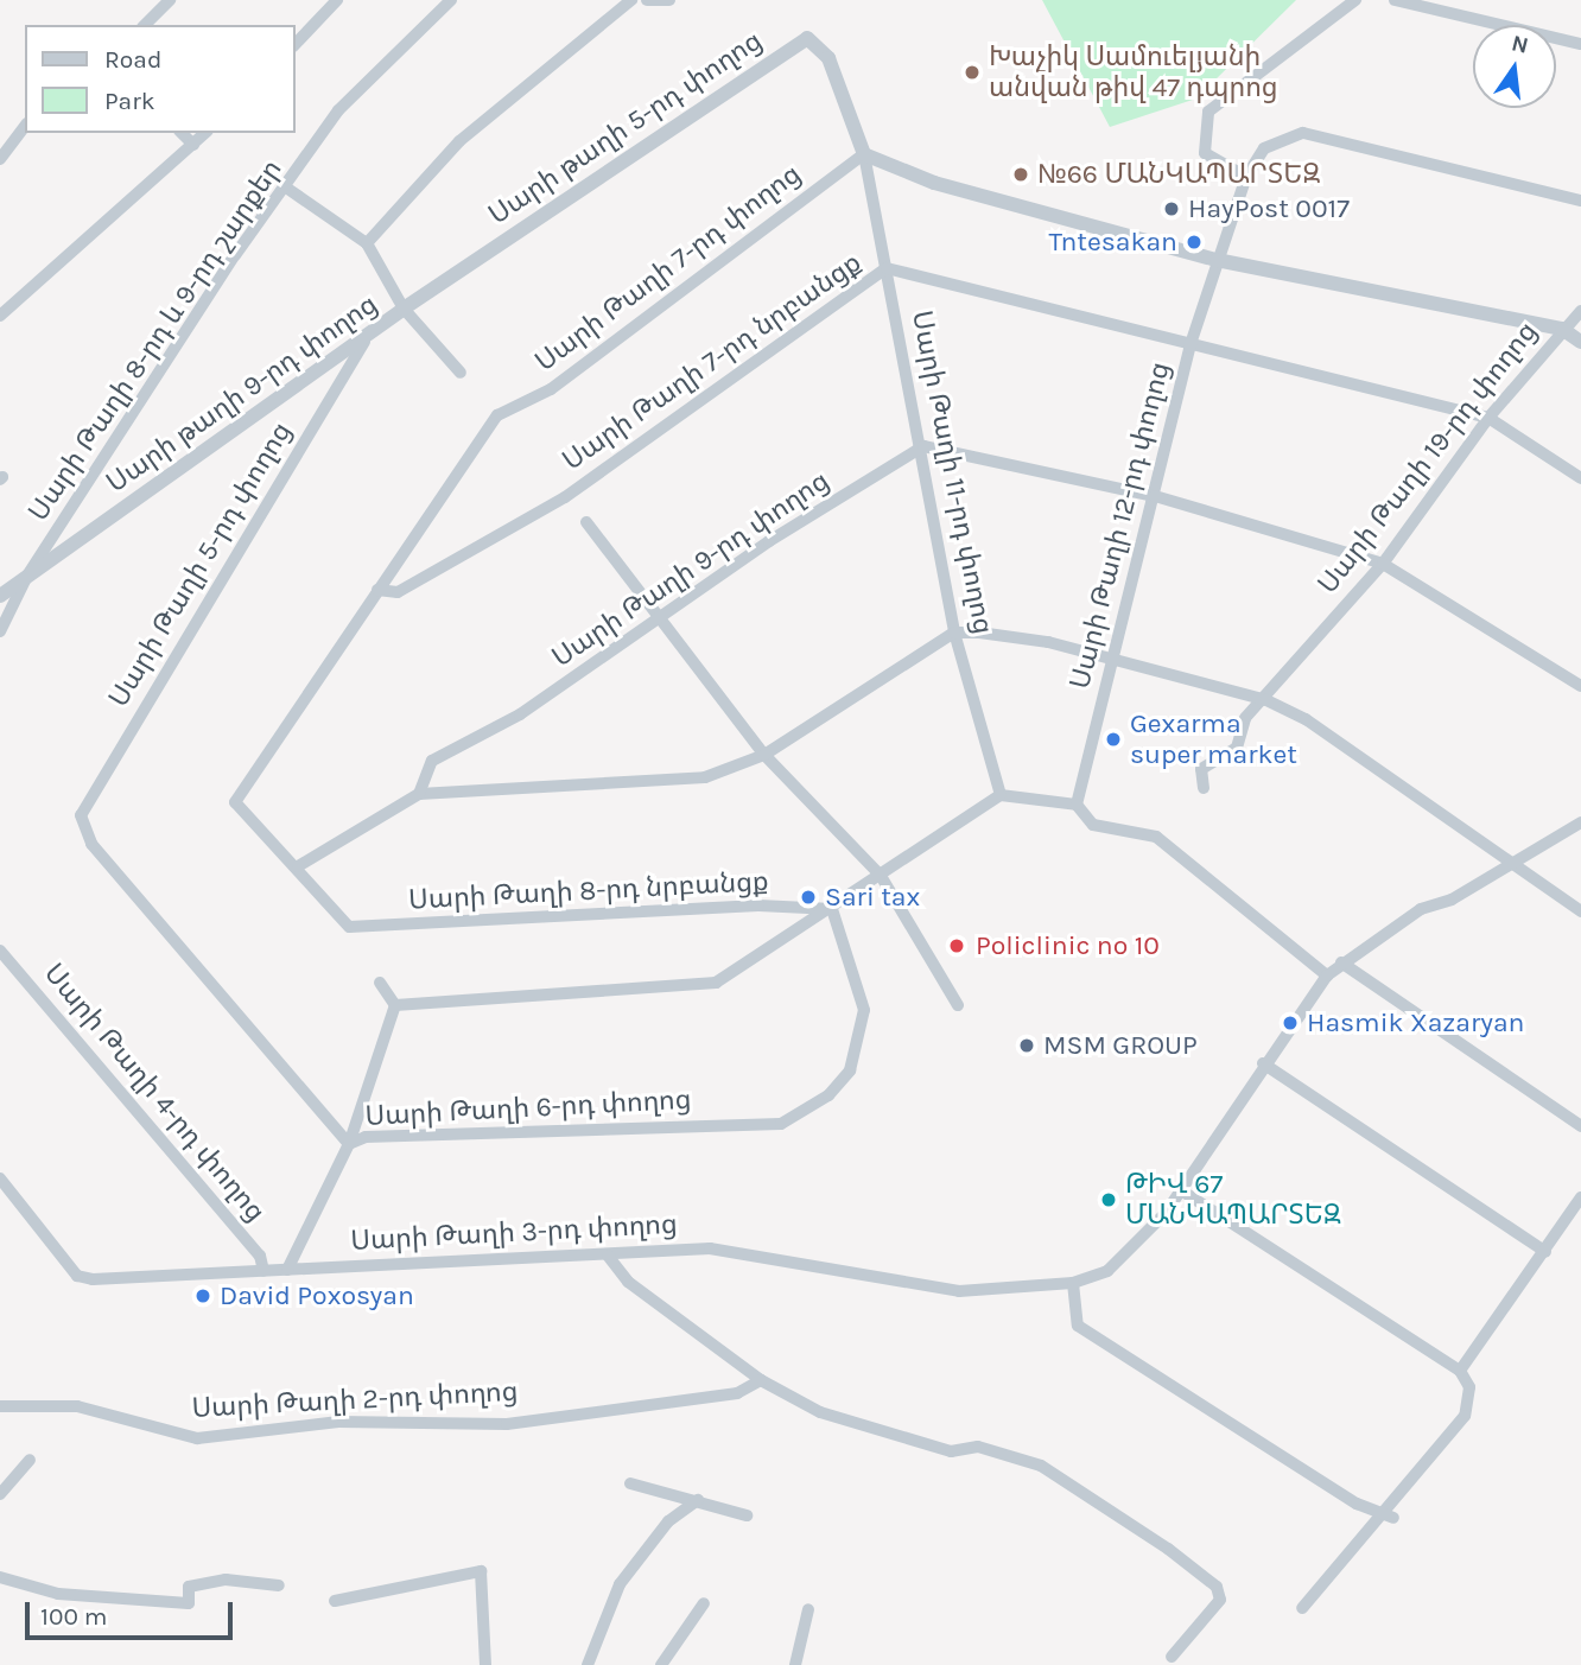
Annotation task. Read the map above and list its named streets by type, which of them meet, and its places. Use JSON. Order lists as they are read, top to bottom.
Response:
{
  "streets": {
    "street": [
      "Սարի թաղի 5-րդ փողոց",
      "Սարի Թաղի 7-րդ փողոց",
      "Սարի Թաղի 8-րդ և 9-րդ շարքեր",
      "Սարի Թաղի 7-րդ նրբանցք",
      "Սարի թաղի 9-րդ փողոց",
      "Սարի Թաղի 19-րդ փողոց",
      "Սարի Թաղի 11-րդ փողոց",
      "Սարի Թաղի 12-րդ փողոց",
      "Սարի Թաղի 5-րդ փողոց",
      "Սարի Թաղի 9-րդ փողոց",
      "Սարի Թաղի 8-րդ նրբանցք",
      "Սարի Թաղի 4-րդ փողոց",
      "Սարի Թաղի 6-րդ փողոց",
      "Սարի Թաղի 3-րդ փողոց",
      "Սարի Թաղի 2-րդ փողոց"
    ]
  },
  "crossings": [
    ["Սարի թաղի 5-րդ փողոց", "Սարի Թաղի 7-րդ փողոց"],
    ["Սարի թաղի 5-րդ փողոց", "Սարի թաղի 9-րդ փողոց"],
    ["Սարի թաղի 5-րդ փողոց", "Սարի Թաղի 11-րդ փողոց"],
    ["Սարի Թաղի 7-րդ փողոց", "Սարի Թաղի 7-րդ նրբանցք"],
    ["Սարի Թաղի 7-րդ փողոց", "Սարի Թաղի 11-րդ փողոց"],
    ["Սարի Թաղի 7-րդ փողոց", "Սարի Թաղի 8-րդ նրբանցք"],
    ["Սարի Թաղի 8-րդ և 9-րդ շարքեր", "Սարի թաղի 9-րդ փողոց"],
    ["Սարի Թաղի 7-րդ նրբանցք", "Սարի Թաղի 19-րդ փողոց"],
    ["Սարի Թաղի 7-րդ նրբանցք", "Սարի Թաղի 11-րդ փողոց"],
    ["Սարի Թաղի 7-րդ նրբանցք", "Սարի Թաղի 12-րդ փողոց"],
    ["Սարի թաղի 9-րդ փողոց", "Սարի Թաղի 5-րդ փողոց"],
    ["Սարի Թաղի 11-րդ փողոց", "Սարի Թաղի 9-րդ փողոց"],
    ["Սարի Թաղի 5-րդ փողոց", "Սարի Թաղի 6-րդ փողոց"],
    ["Սարի Թաղի 8-րդ նրբանցք", "Սարի Թաղի 6-րդ փողոց"],
    ["Սարի Թաղի 4-րդ փողոց", "Սարի Թաղի 3-րդ փողոց"]
  ],
  "places": [
    "Խաչիկ Սամուելյանի անվան թիվ 47 դպրոց",
    "№66 ՄԱՆԿԱՊԱՐՏԵԶ",
    "HayPost 0017",
    "Tntesakan",
    "Gexarma super market",
    "Sari tax",
    "Policlinic no 10",
    "Hasmik Xazaryan",
    "MSM GROUP",
    "ԹԻՎ 67 ՄԱՆԿԱՊԱՐՏԵԶ",
    "David Poxosyan"
  ],
  "legend": ["Road", "Park"],
  "scale_bar": "100 m",
  "north": "top"
}
